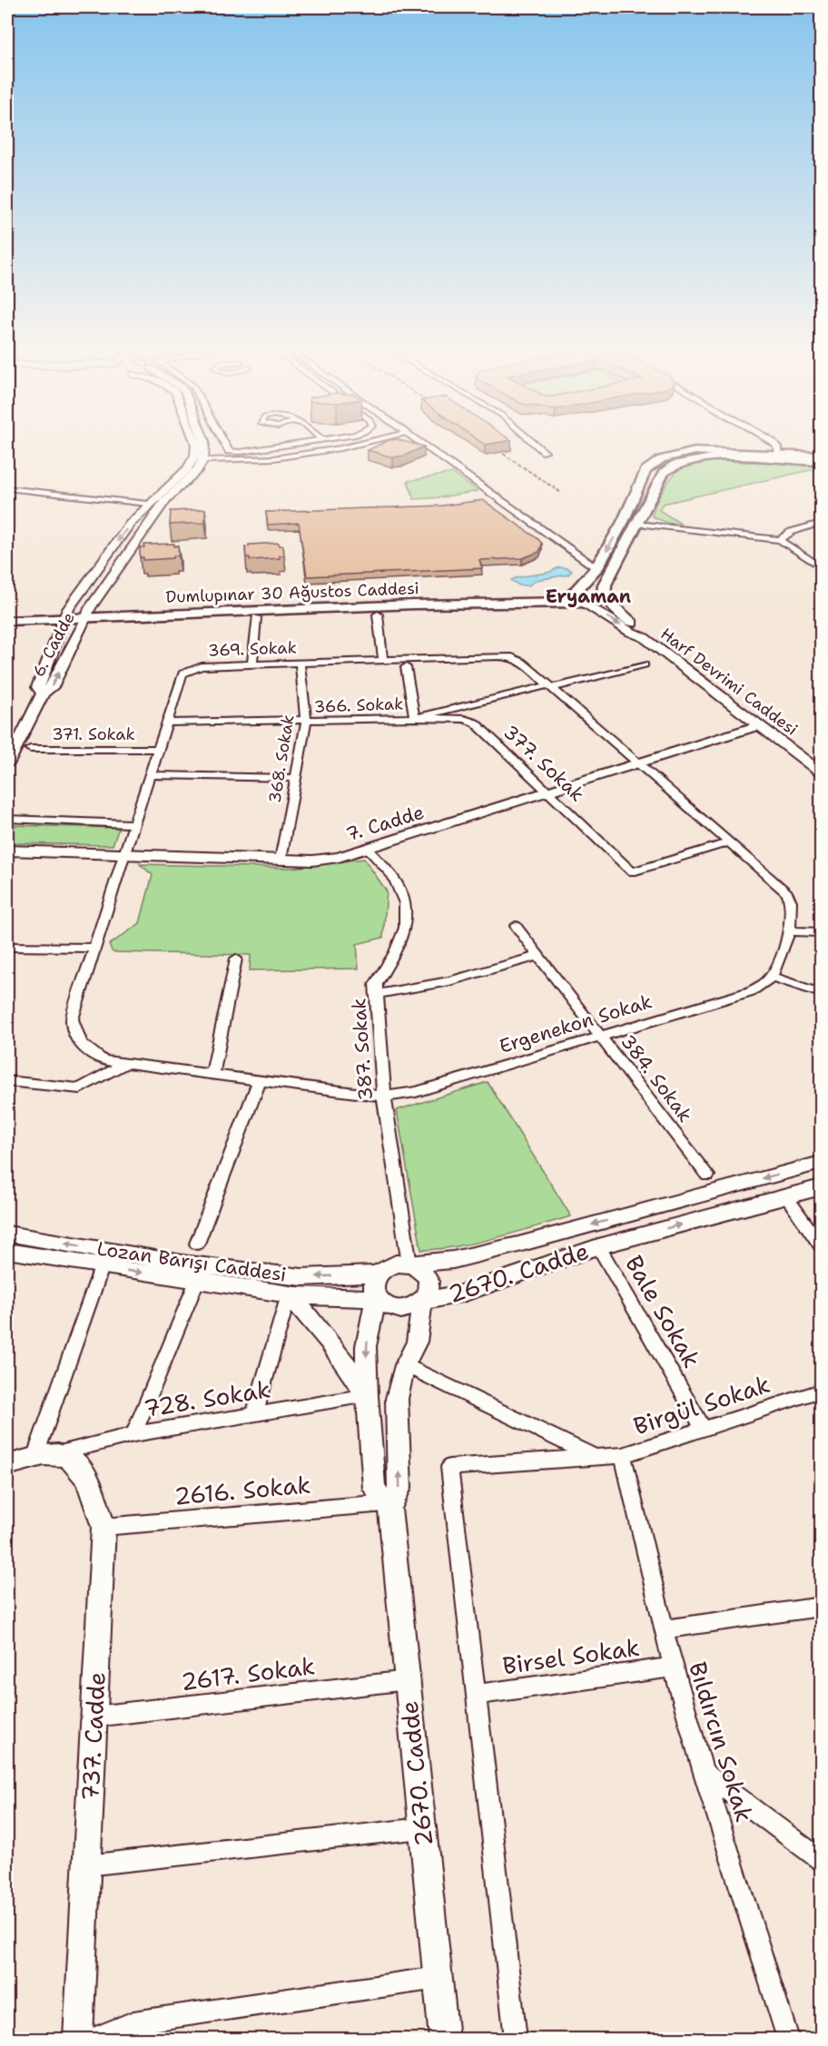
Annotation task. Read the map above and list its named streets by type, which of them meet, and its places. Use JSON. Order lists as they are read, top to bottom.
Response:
{
  "streets": {
    "main road": [
      "Dumlupınar 30 Ağustos Caddesi",
      "6. Cadde",
      "Harf Devrimi Caddesi",
      "7. Cadde",
      "Lozan Barışı Caddesi",
      "2670. Cadde",
      "737. Cadde"
    ],
    "street": [
      "369. Sokak",
      "366. Sokak",
      "371. Sokak",
      "368. Sokak",
      "377. Sokak",
      "Ergenekon Sokak",
      "387. Sokak",
      "384. Sokak",
      "Bale Sokak",
      "728. Sokak",
      "Birgül Sokak",
      "2616. Sokak",
      "Birsel Sokak",
      "2617. Sokak",
      "Bıldırcın Sokak"
    ]
  },
  "crossings": [
    ["Dumlupınar 30 Ağustos Caddesi", "6. Cadde"],
    ["Dumlupınar 30 Ağustos Caddesi", "Harf Devrimi Caddesi"],
    ["369. Sokak", "366. Sokak"],
    ["369. Sokak", "371. Sokak"],
    ["369. Sokak", "368. Sokak"],
    ["369. Sokak", "7. Cadde"],
    ["369. Sokak", "Ergenekon Sokak"],
    ["Harf Devrimi Caddesi", "7. Cadde"],
    ["366. Sokak", "368. Sokak"],
    ["366. Sokak", "377. Sokak"],
    ["368. Sokak", "7. Cadde"],
    ["377. Sokak", "7. Cadde"],
    ["7. Cadde", "387. Sokak"],
    ["Ergenekon Sokak", "387. Sokak"],
    ["Ergenekon Sokak", "384. Sokak"],
    ["387. Sokak", "Lozan Barışı Caddesi"],
    ["387. Sokak", "2670. Cadde"],
    ["Lozan Barışı Caddesi", "2670. Cadde"],
    ["2670. Cadde", "Bale Sokak"],
    ["2670. Cadde", "728. Sokak"],
    ["2670. Cadde", "Birgül Sokak"],
    ["2670. Cadde", "2616. Sokak"],
    ["2670. Cadde", "2617. Sokak"],
    ["Bale Sokak", "Birgül Sokak"],
    ["728. Sokak", "737. Cadde"],
    ["Birgül Sokak", "Birsel Sokak"],
    ["Birgül Sokak", "Bıldırcın Sokak"],
    ["2616. Sokak", "737. Cadde"],
    ["Birsel Sokak", "Bıldırcın Sokak"],
    ["2617. Sokak", "737. Cadde"]
  ],
  "districts": ["Eryaman"]
}
